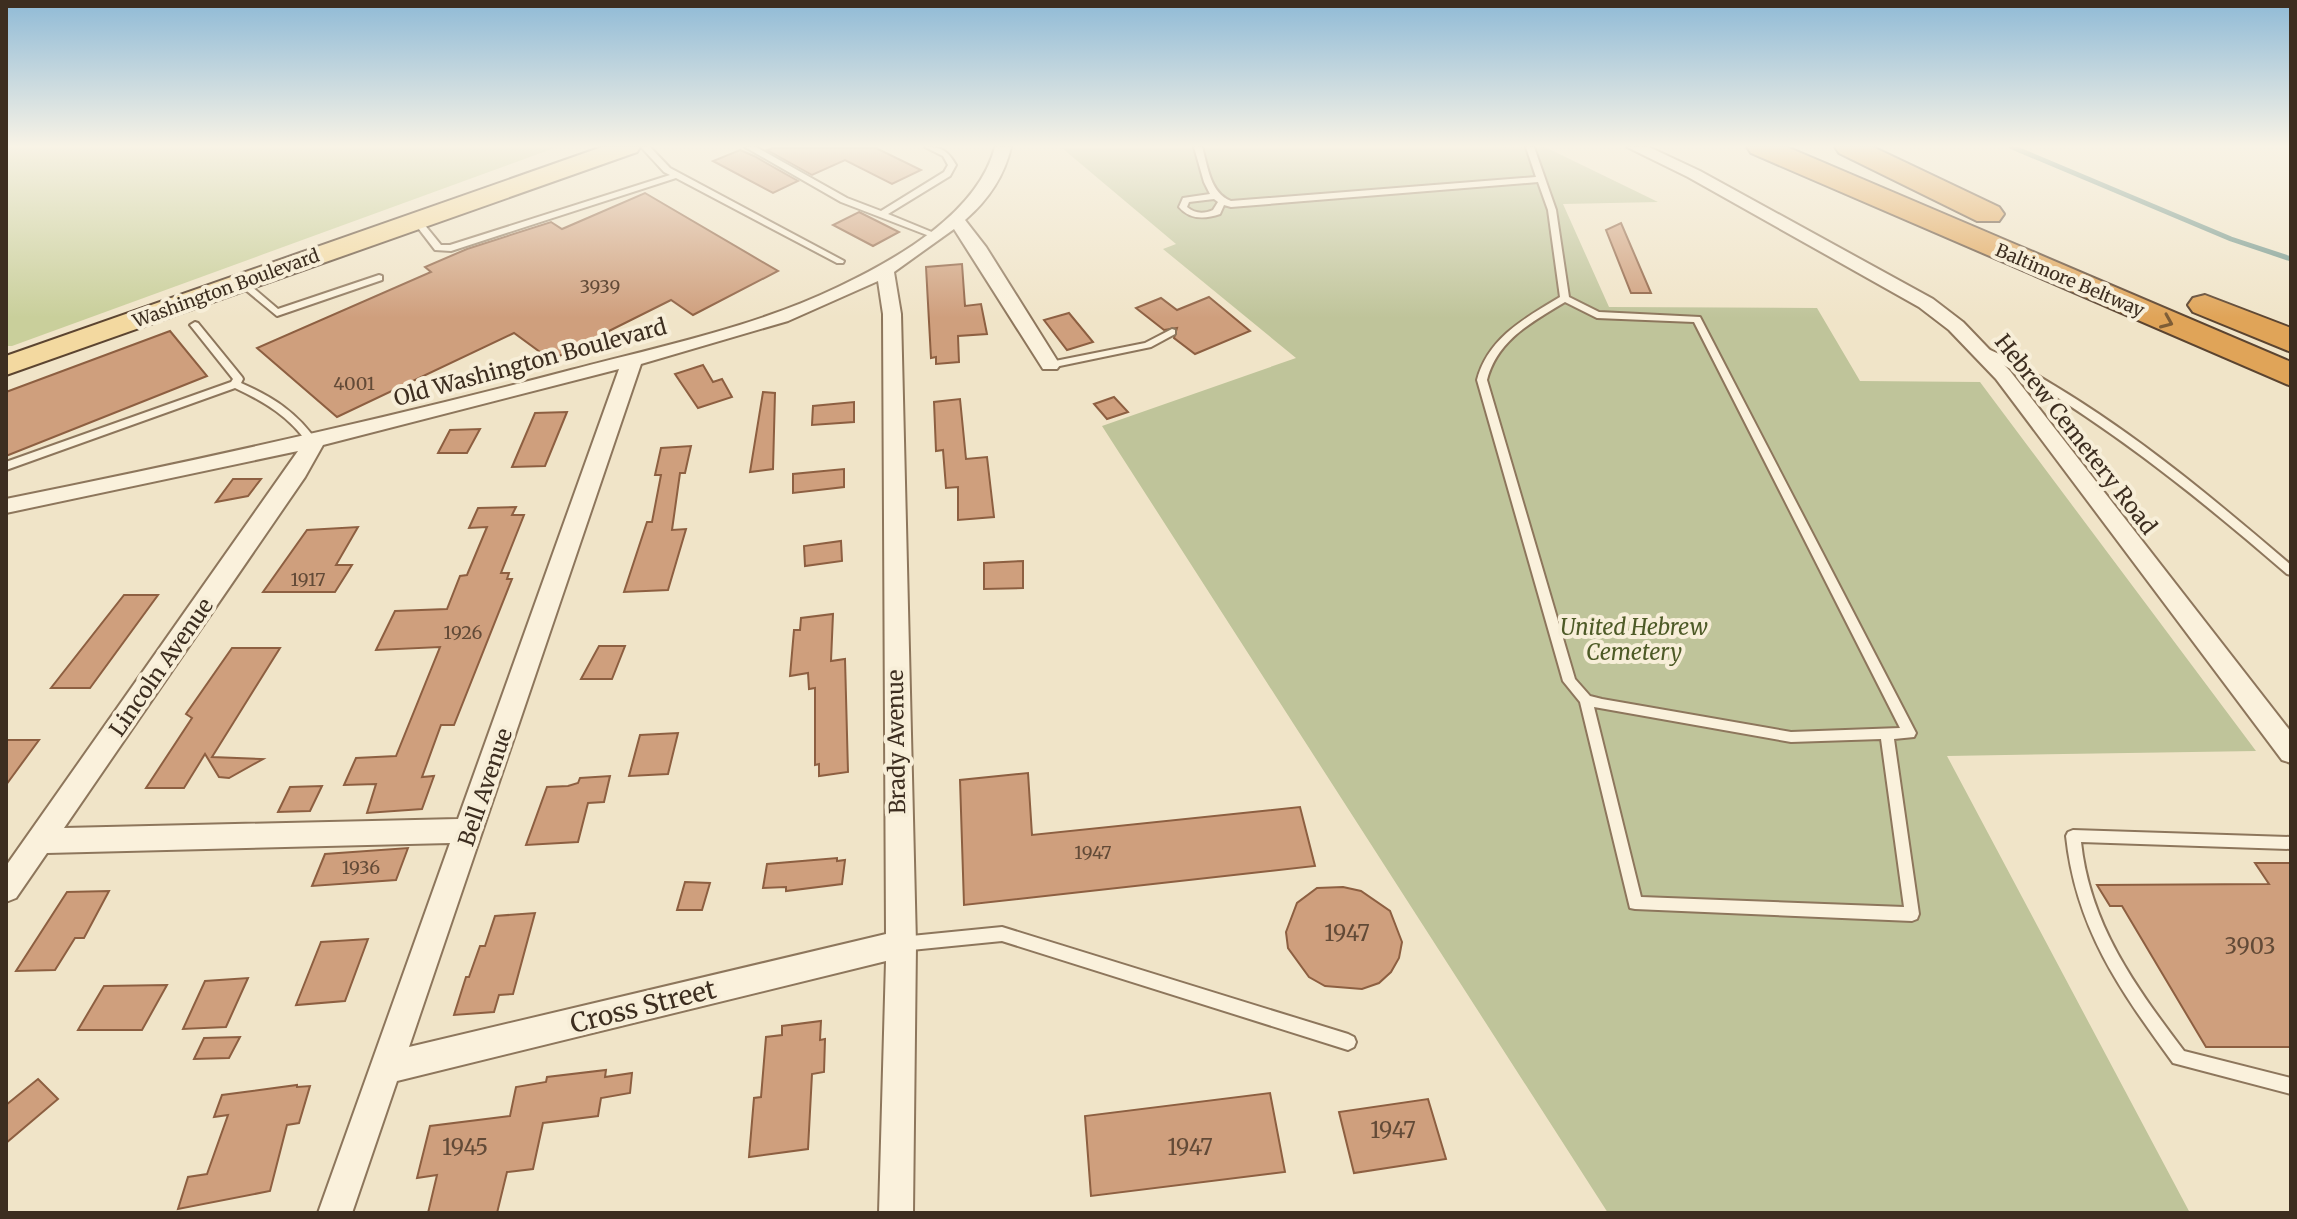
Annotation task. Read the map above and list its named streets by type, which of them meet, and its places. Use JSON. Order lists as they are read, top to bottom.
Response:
{
  "streets": {
    "highway": ["Baltimore Beltway"],
    "main road": ["Washington Boulevard"],
    "street": [
      "Old Washington Boulevard",
      "Hebrew Cemetery Road",
      "Lincoln Avenue",
      "Brady Avenue",
      "Bell Avenue",
      "Cross Street"
    ]
  },
  "crossings": [
    ["Old Washington Boulevard", "Lincoln Avenue"],
    ["Old Washington Boulevard", "Brady Avenue"],
    ["Old Washington Boulevard", "Bell Avenue"],
    ["Brady Avenue", "Cross Street"],
    ["Bell Avenue", "Cross Street"]
  ],
  "parks": ["United Hebrew Cemetery"],
  "house_numbers": [
    "3939",
    "4001",
    "1917",
    "1926",
    "1947",
    "1936",
    "1947",
    "3903",
    "1947",
    "1945",
    "1947"
  ]
}
